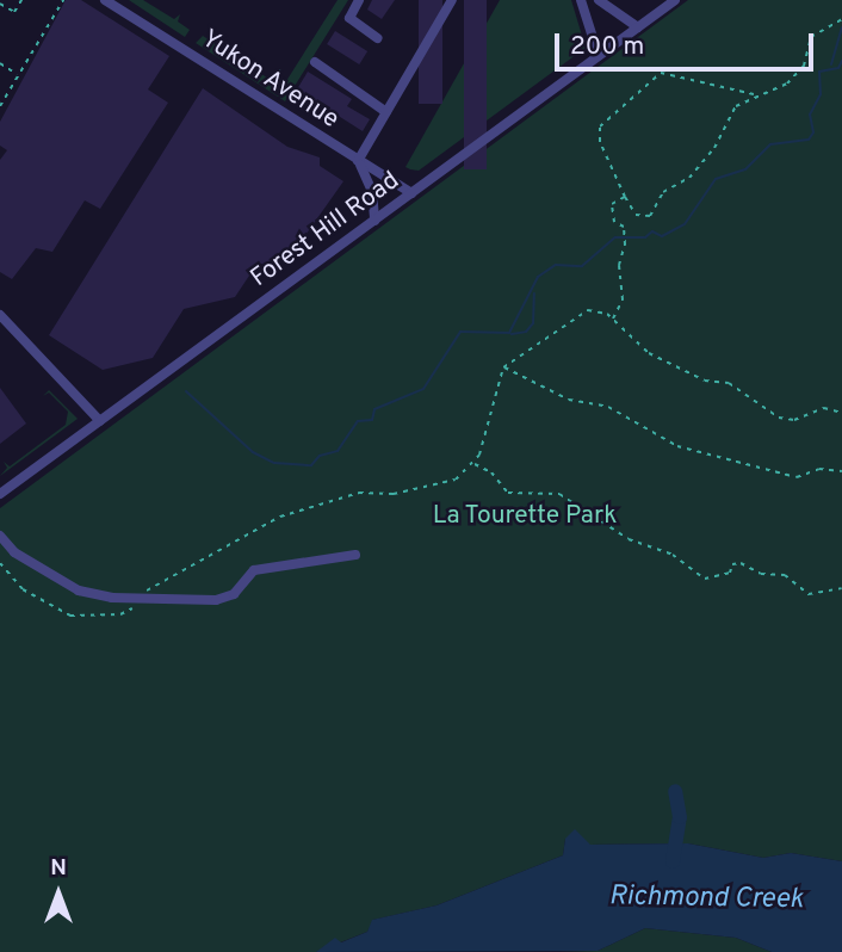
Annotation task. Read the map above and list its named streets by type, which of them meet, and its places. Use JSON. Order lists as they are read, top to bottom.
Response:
{
  "streets": {
    "street": ["Yukon Avenue", "Forest Hill Road"]
  },
  "crossings": [
    ["Yukon Avenue", "Forest Hill Road"]
  ],
  "water": ["Richmond Creek"],
  "parks": ["La Tourette Park"],
  "scale_bar": "200 m",
  "north": "top"
}
